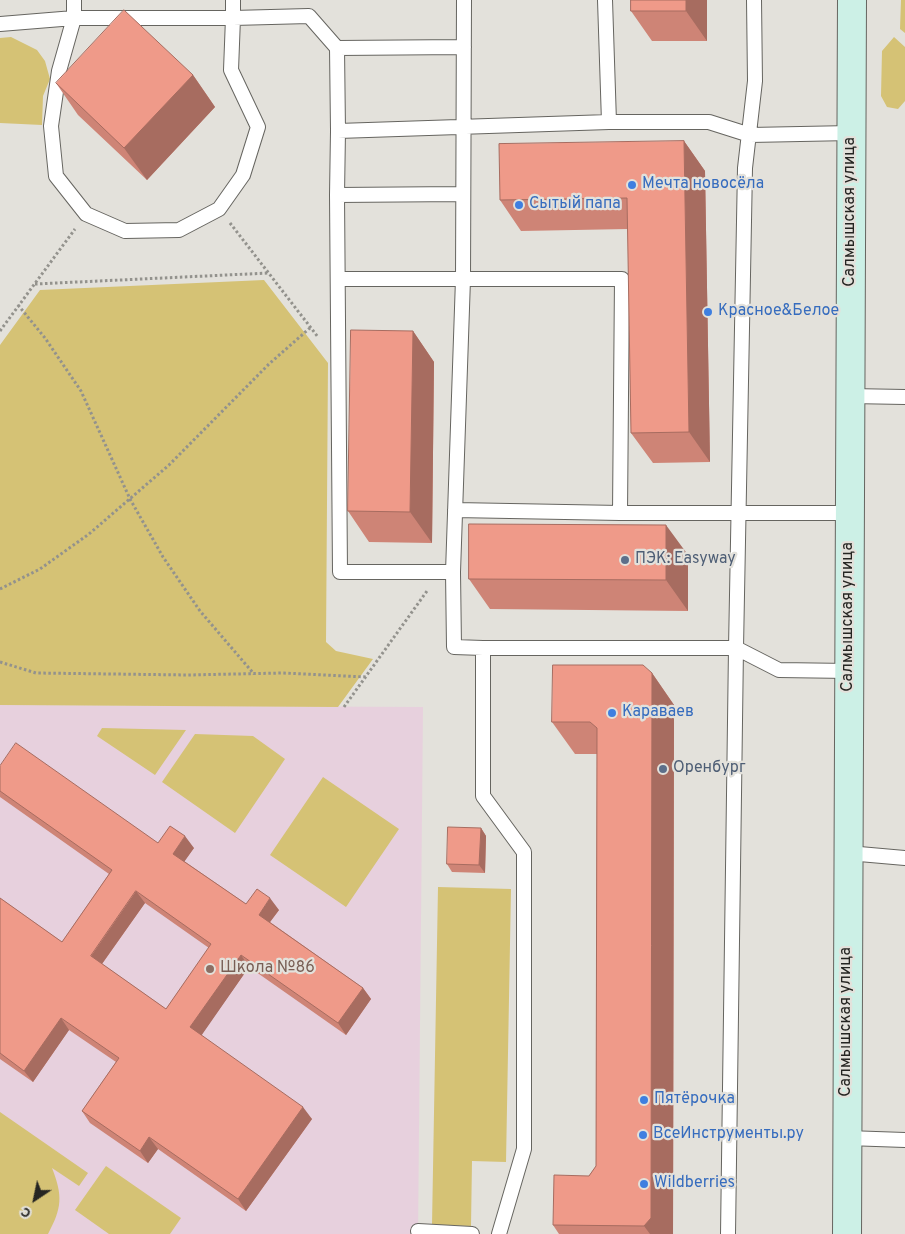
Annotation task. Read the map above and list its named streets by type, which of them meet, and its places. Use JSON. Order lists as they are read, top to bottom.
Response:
{
  "streets": {
    "main road": ["Салмышская улица"]
  },
  "places": [
    "Мечта новосёла",
    "Сытый папа",
    "Красное&Белое",
    "ПЭК: Easyway",
    "Караваев",
    "Оренбург",
    "Школа №86",
    "Пятёрочка",
    "ВсеИнструменты.ру",
    "Wildberries"
  ],
  "north": "bottom left"
}
